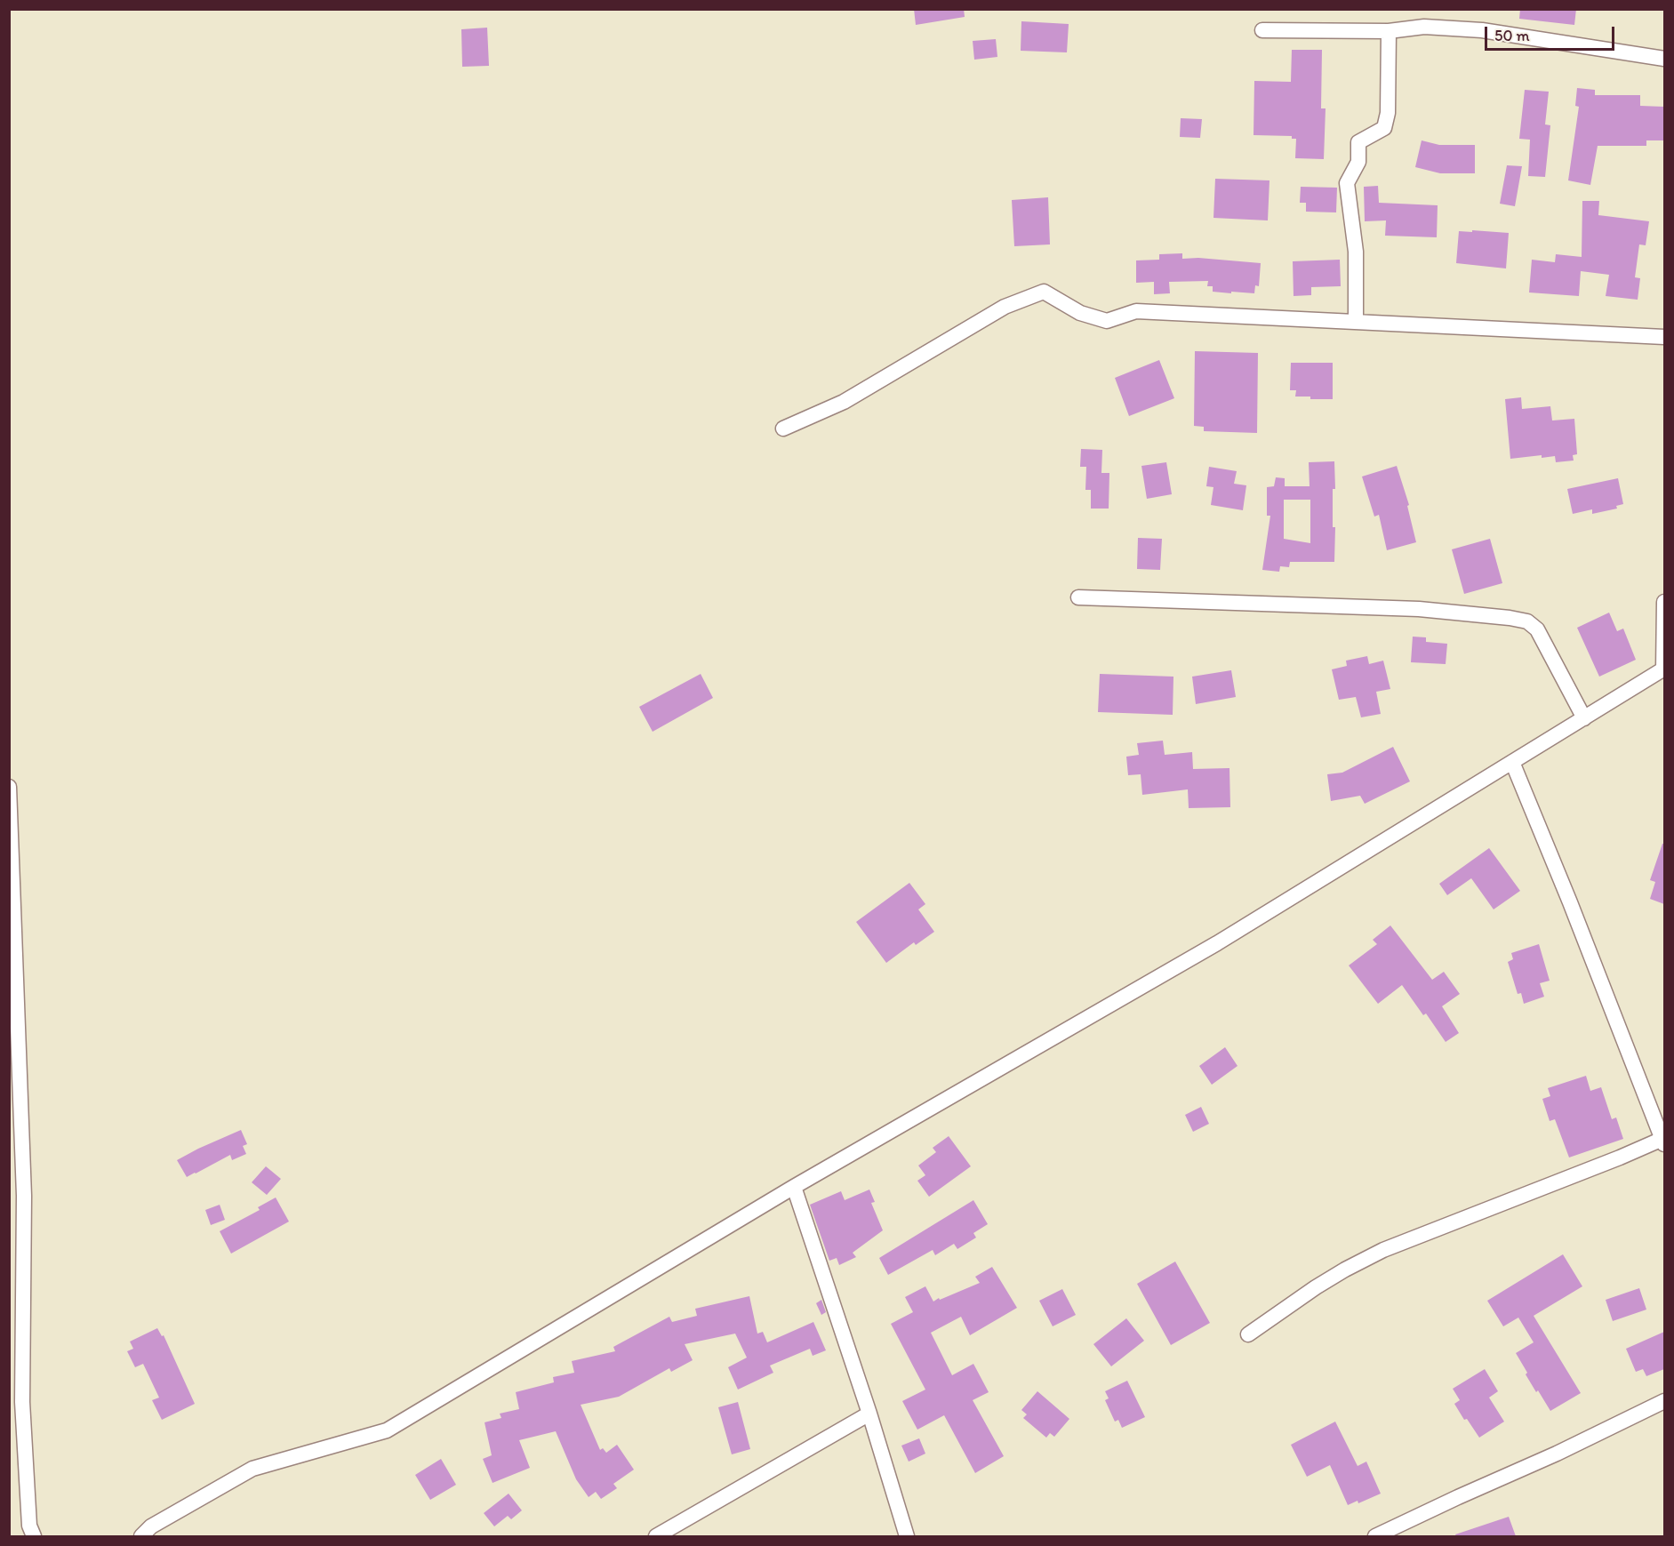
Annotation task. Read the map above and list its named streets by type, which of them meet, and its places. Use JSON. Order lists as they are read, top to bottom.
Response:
{
  "scale_bar": "50 m"
}
